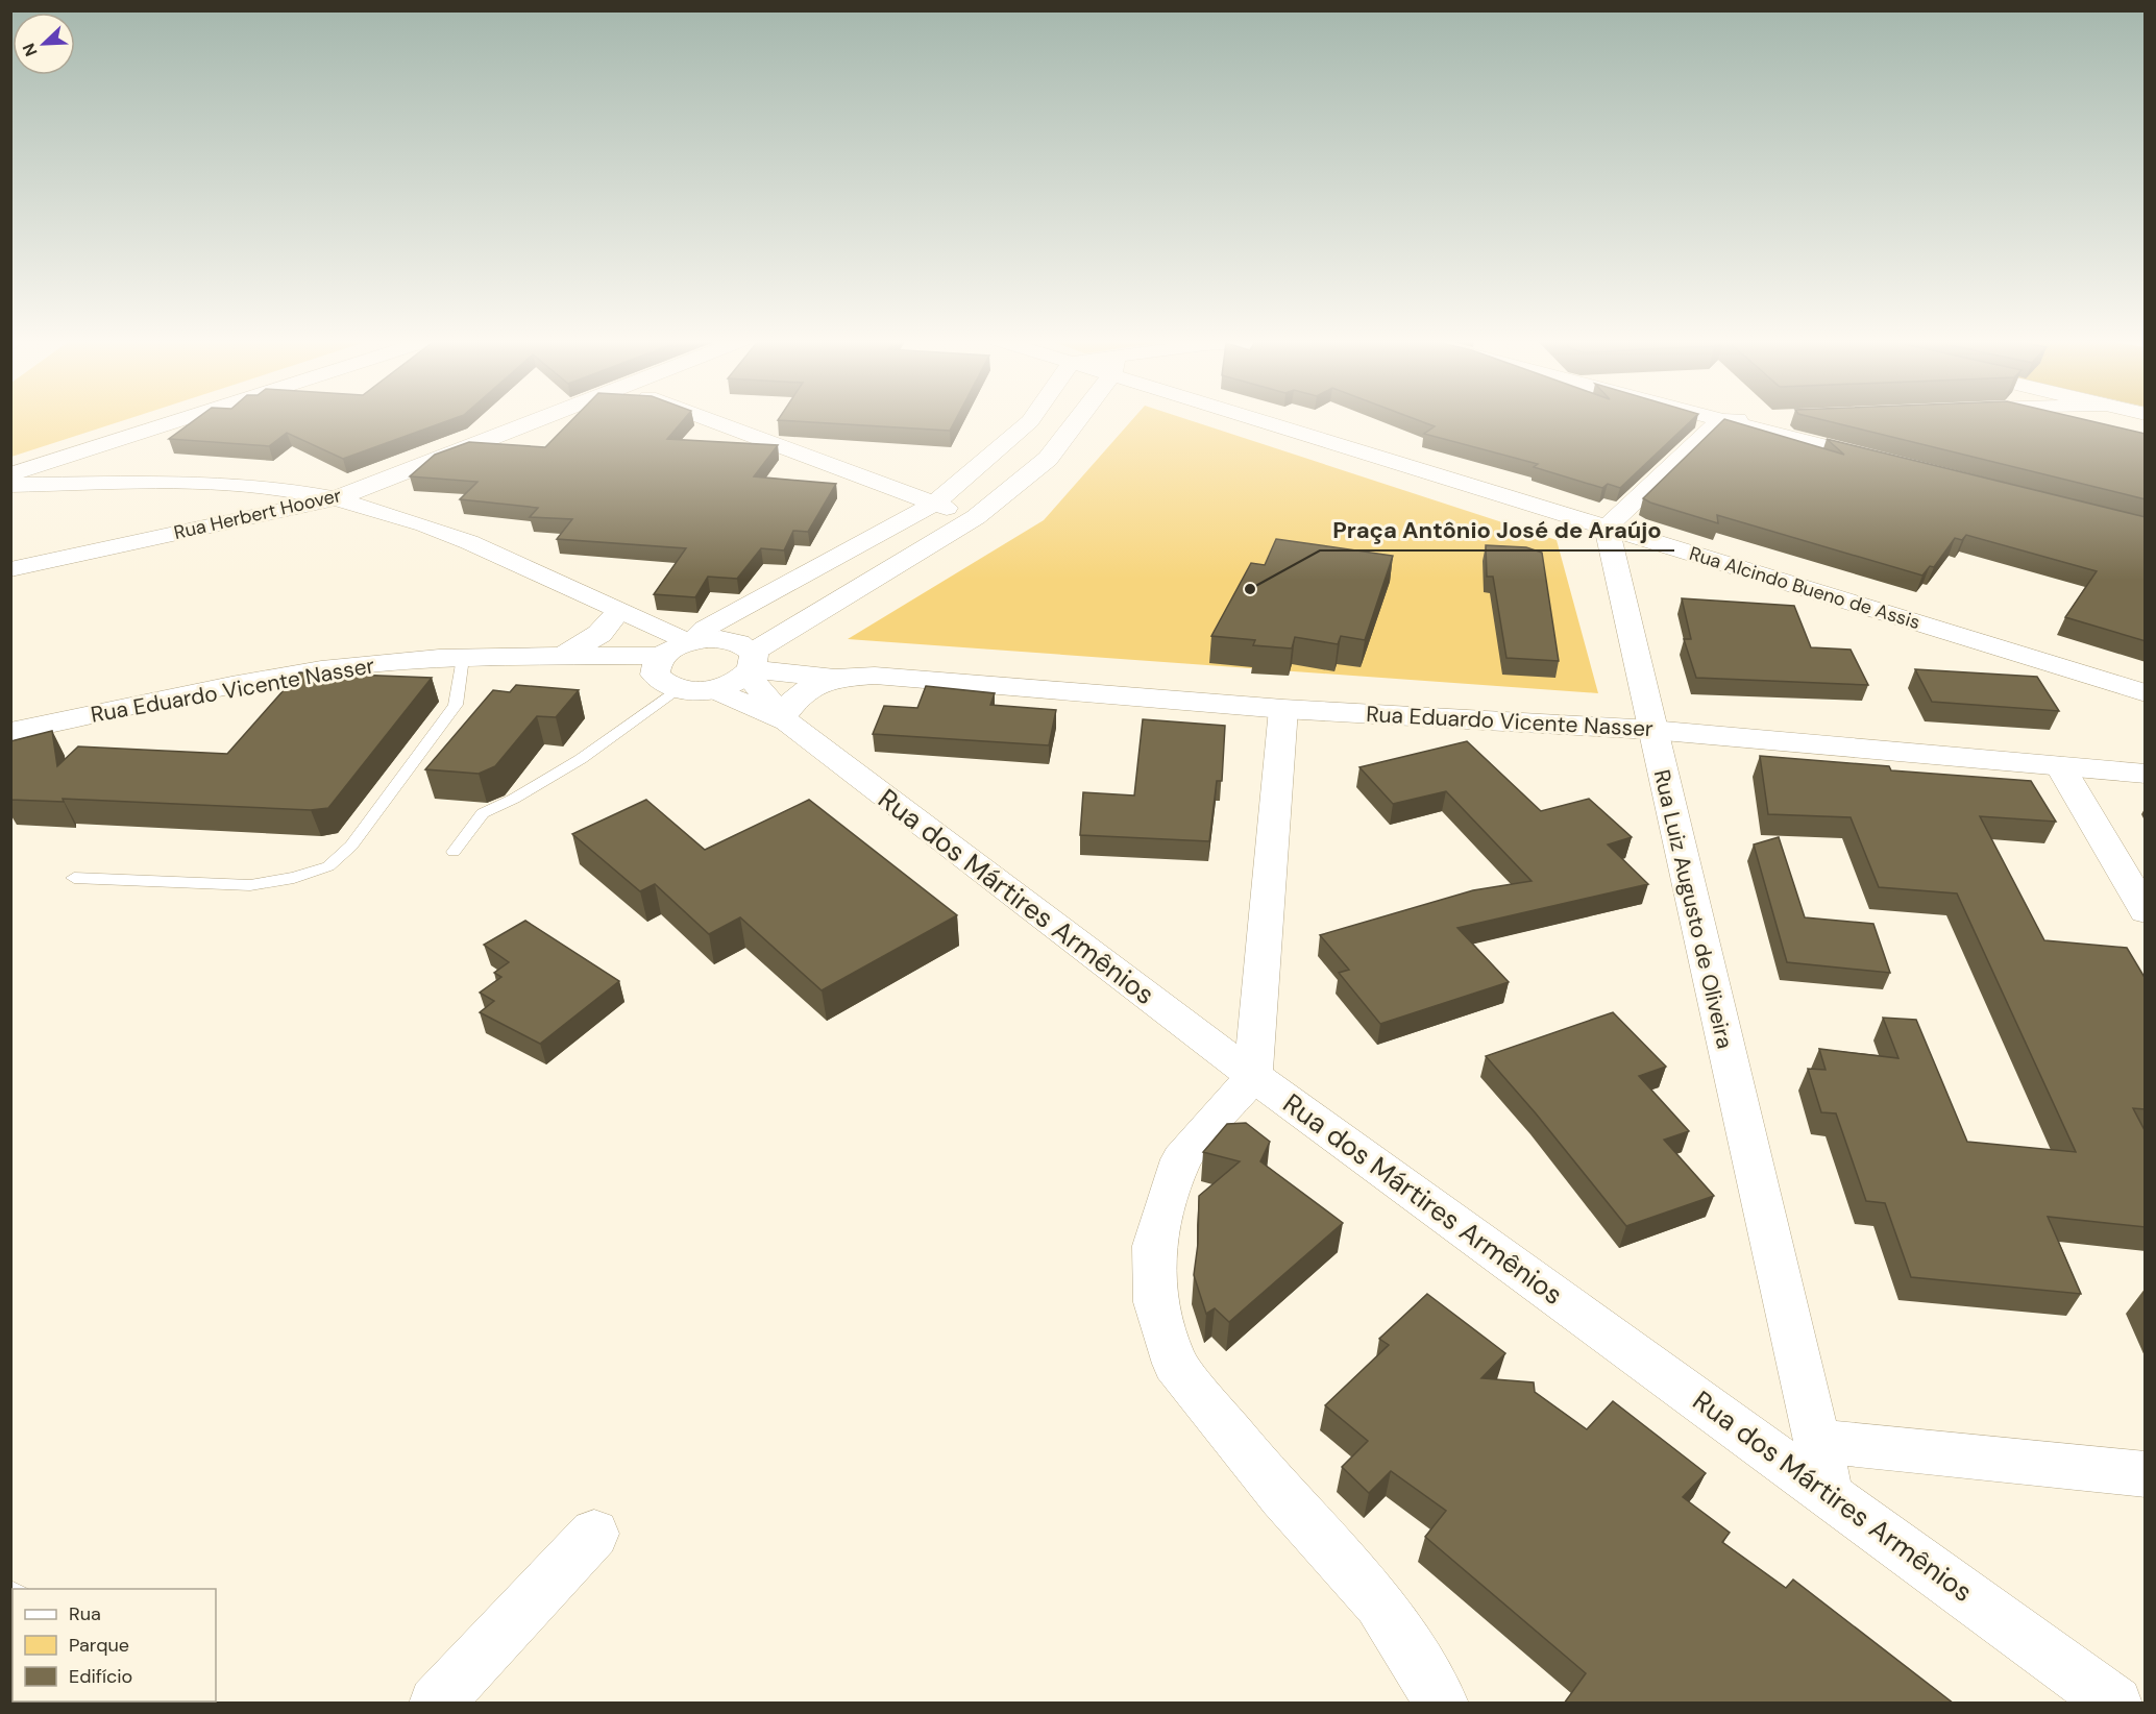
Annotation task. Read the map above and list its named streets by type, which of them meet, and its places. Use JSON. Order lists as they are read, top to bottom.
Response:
{
  "streets": {
    "street": [
      "Rua Herbert Hoover",
      "Rua Alcindo Bueno de Assis",
      "Rua Eduardo Vicente Nasser",
      "Rua dos Mártires Armênios",
      "Rua Luiz Augusto de Oliveira"
    ]
  },
  "crossings": [
    ["Rua Alcindo Bueno de Assis", "Rua Luiz Augusto de Oliveira"],
    ["Rua Eduardo Vicente Nasser", "Rua dos Mártires Armênios"],
    ["Rua Eduardo Vicente Nasser", "Rua Luiz Augusto de Oliveira"],
    ["Rua dos Mártires Armênios", "Rua Luiz Augusto de Oliveira"]
  ],
  "places": ["Praça Antônio José de Araújo"],
  "legend": ["Rua", "Parque", "Edifício"],
  "north": "bottom left"
}
